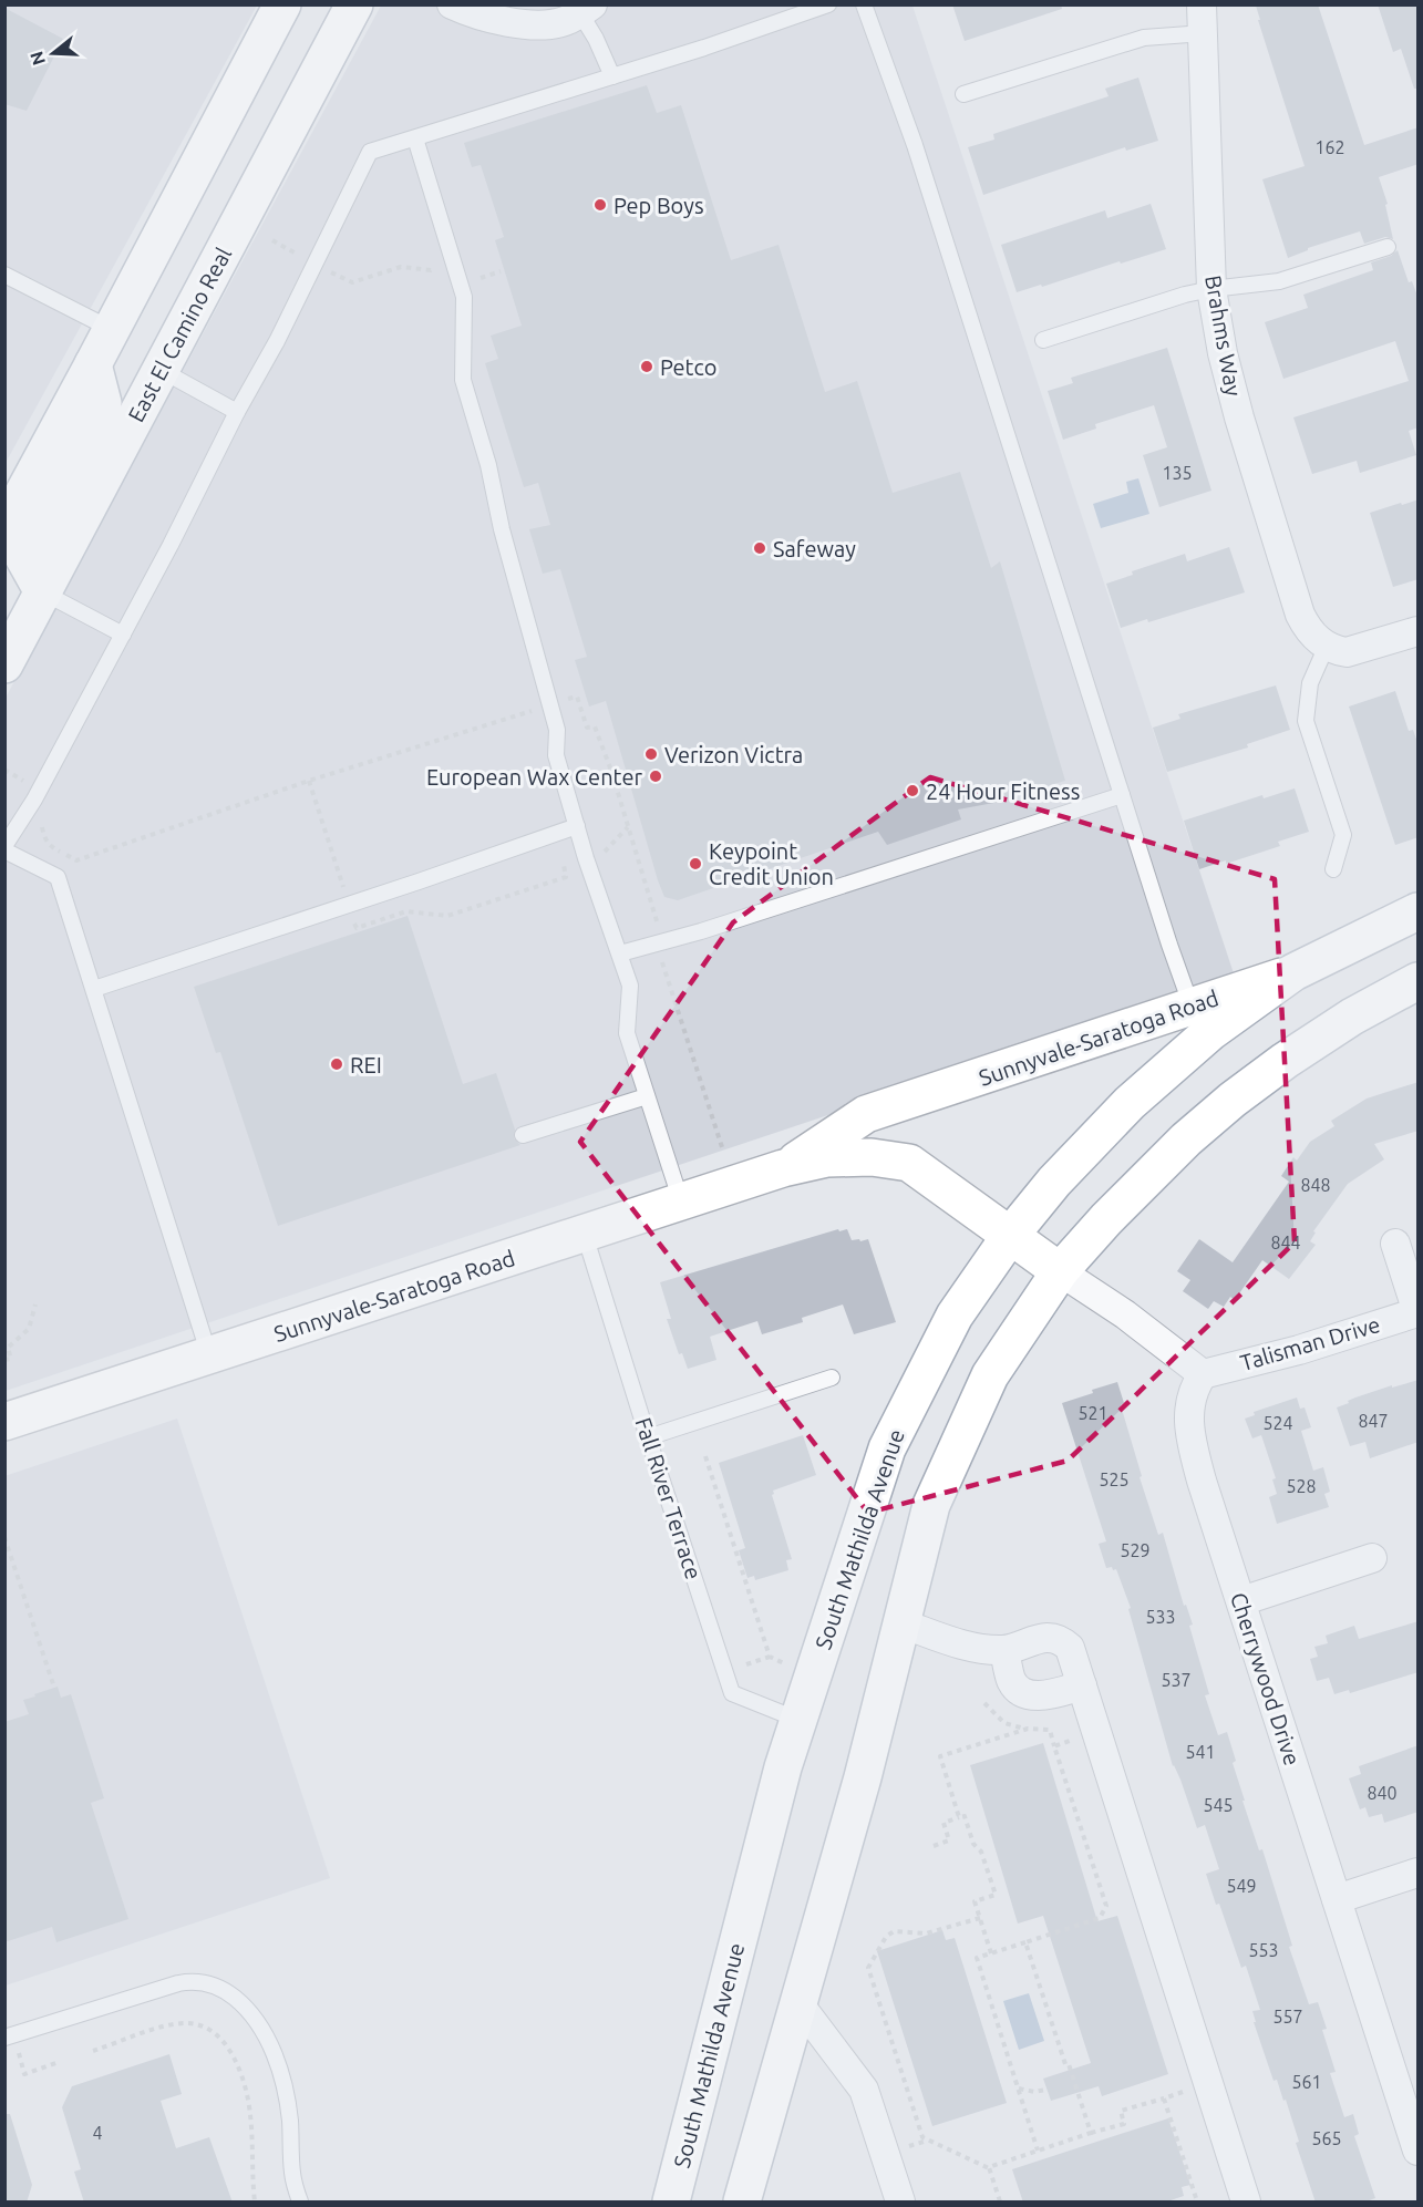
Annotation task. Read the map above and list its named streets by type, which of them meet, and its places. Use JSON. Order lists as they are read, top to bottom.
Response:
{
  "streets": {
    "main road": ["East El Camino Real", "Sunnyvale-Saratoga Road", "South Mathilda Avenue"],
    "street": ["Brahms Way", "Talisman Drive", "Cherrywood Drive"],
    "lane": ["Fall River Terrace"]
  },
  "crossings": [
    ["Sunnyvale-Saratoga Road", "Fall River Terrace"],
    ["Sunnyvale-Saratoga Road", "South Mathilda Avenue"],
    ["Talisman Drive", "Cherrywood Drive"],
    ["Fall River Terrace", "South Mathilda Avenue"]
  ],
  "places": [
    "Pep Boys",
    "Petco",
    "Safeway",
    "Verizon Victra",
    "European Wax Center",
    "24 Hour Fitness",
    "Keypoint Credit Union",
    "REI"
  ],
  "house_numbers": [
    "162",
    "135",
    "848",
    "844",
    "521",
    "847",
    "524",
    "525",
    "528",
    "529",
    "533",
    "537",
    "541",
    "840",
    "545",
    "549",
    "553",
    "557",
    "561",
    "4",
    "565"
  ],
  "north": "left"
}
